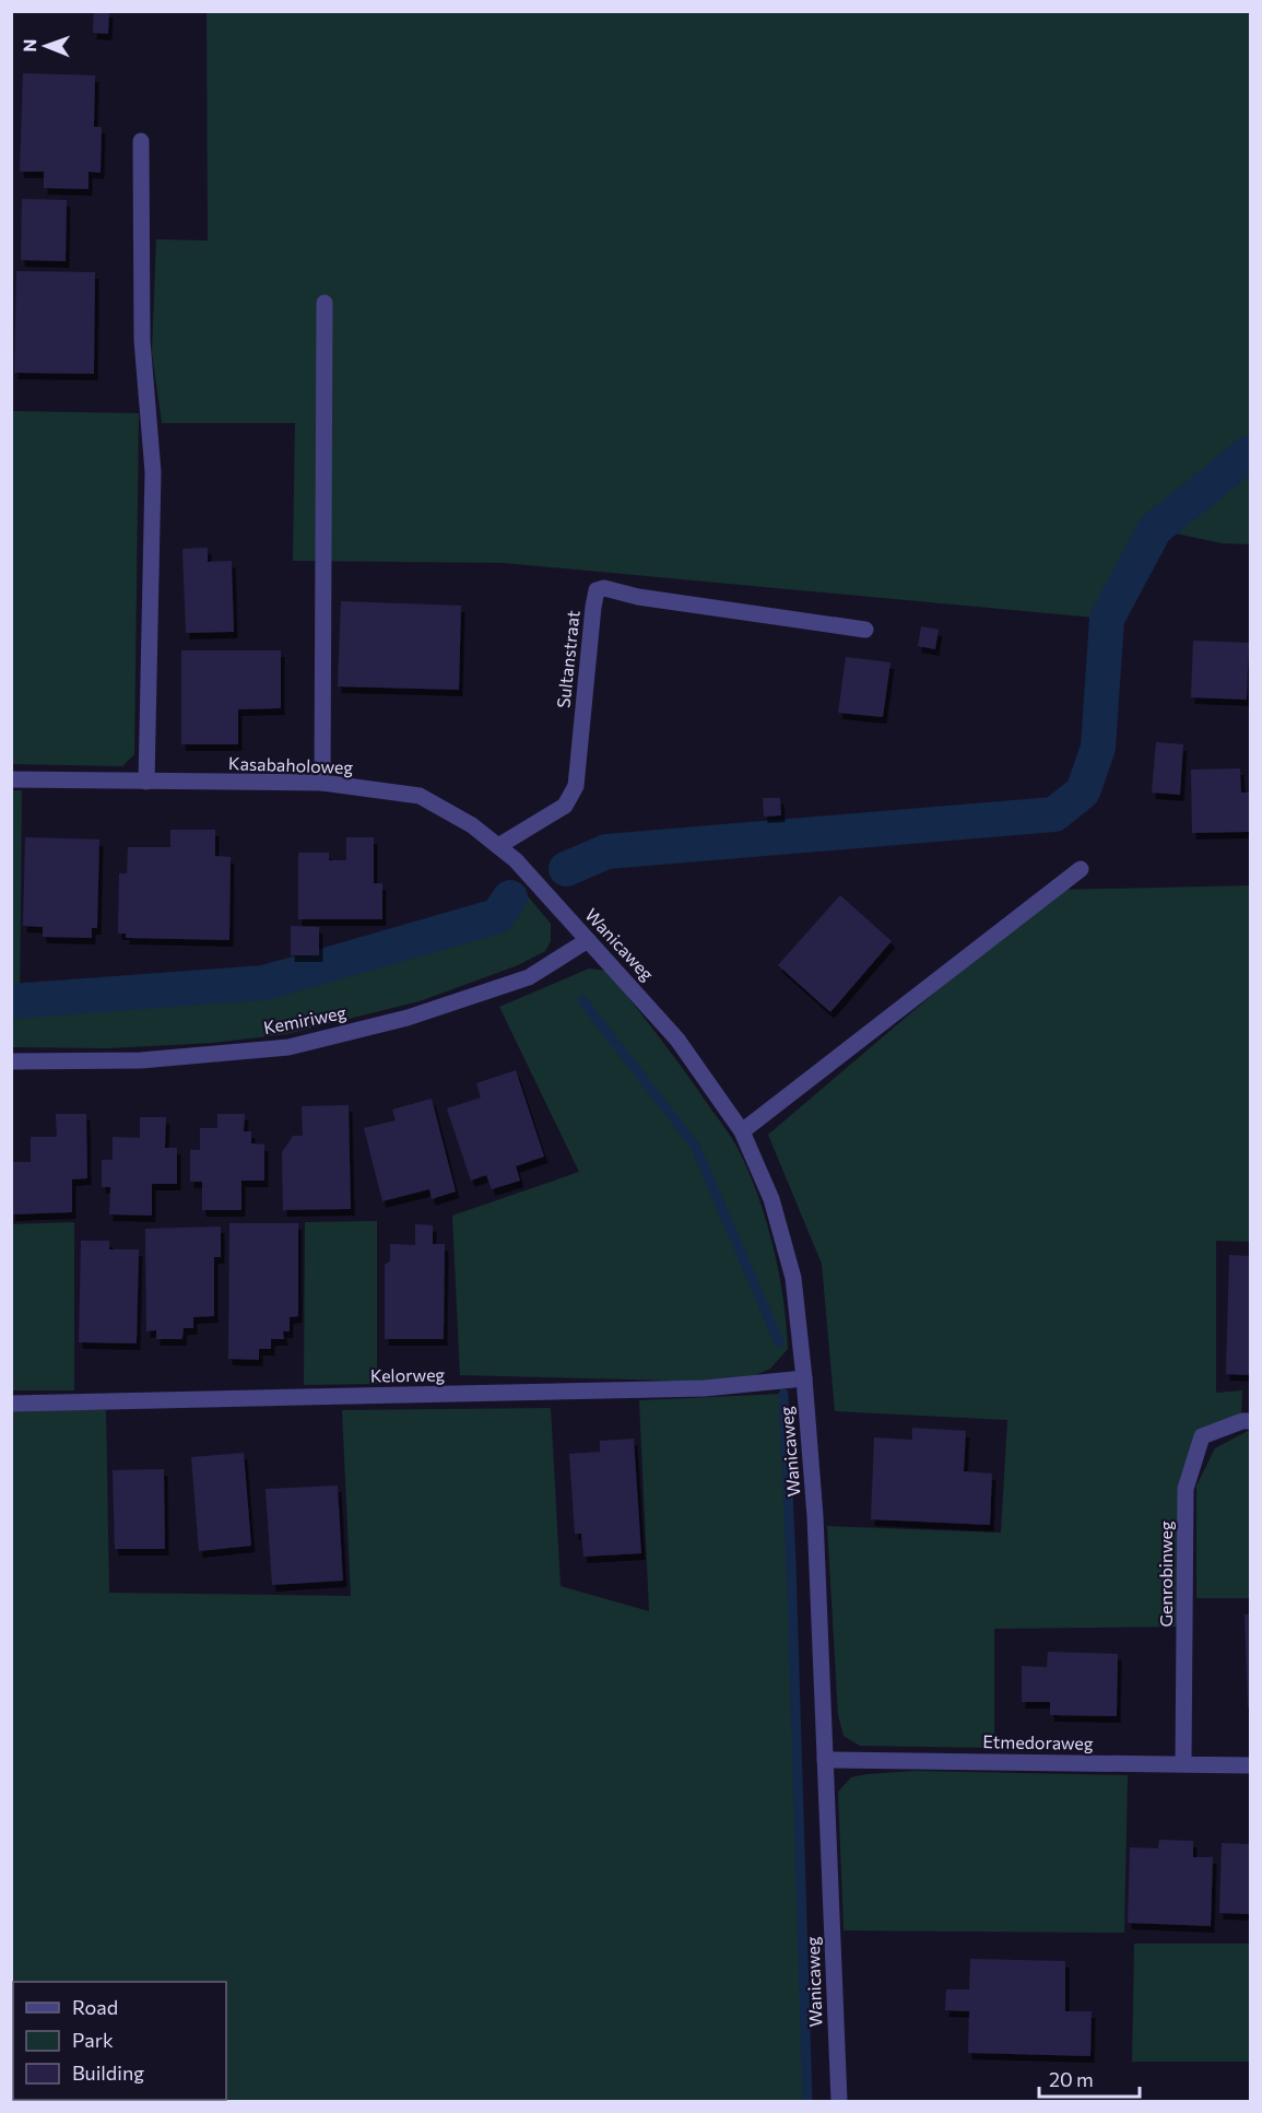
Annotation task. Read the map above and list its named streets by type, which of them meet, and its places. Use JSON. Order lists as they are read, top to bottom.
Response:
{
  "streets": {
    "street": [
      "Sultanstraat",
      "Kasabaholoweg",
      "Wanicaweg",
      "Kemiriweg",
      "Kelorweg",
      "Genrobinweg",
      "Etmedoraweg"
    ]
  },
  "crossings": [
    ["Sultanstraat", "Kasabaholoweg"],
    ["Kasabaholoweg", "Wanicaweg"],
    ["Wanicaweg", "Kemiriweg"],
    ["Wanicaweg", "Kelorweg"],
    ["Wanicaweg", "Etmedoraweg"],
    ["Genrobinweg", "Etmedoraweg"]
  ],
  "legend": ["Road", "Park", "Building"],
  "scale_bar": "20 m",
  "north": "left"
}
